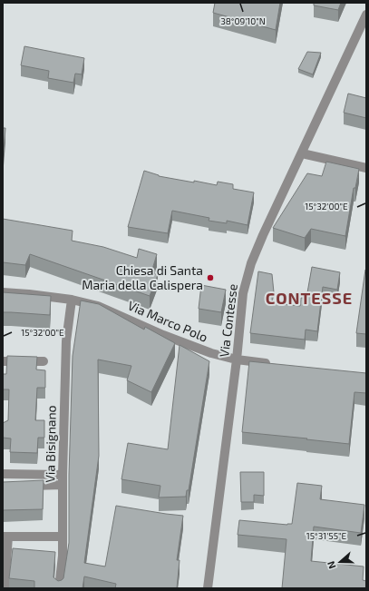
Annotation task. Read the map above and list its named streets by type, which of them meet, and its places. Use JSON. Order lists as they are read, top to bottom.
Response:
{
  "streets": {
    "street": ["Via Contesse", "Via Marco Polo", "Via Bisignano"]
  },
  "crossings": [
    ["Via Contesse", "Via Marco Polo"],
    ["Via Marco Polo", "Via Bisignano"]
  ],
  "districts": ["CONTESSE"],
  "places": ["Chiesa di Santa Maria della Calispera"],
  "north": "left",
  "coordinates": ["38°09'10\"N", "15°32'00\"E", "15°31'55\"E"]
}
